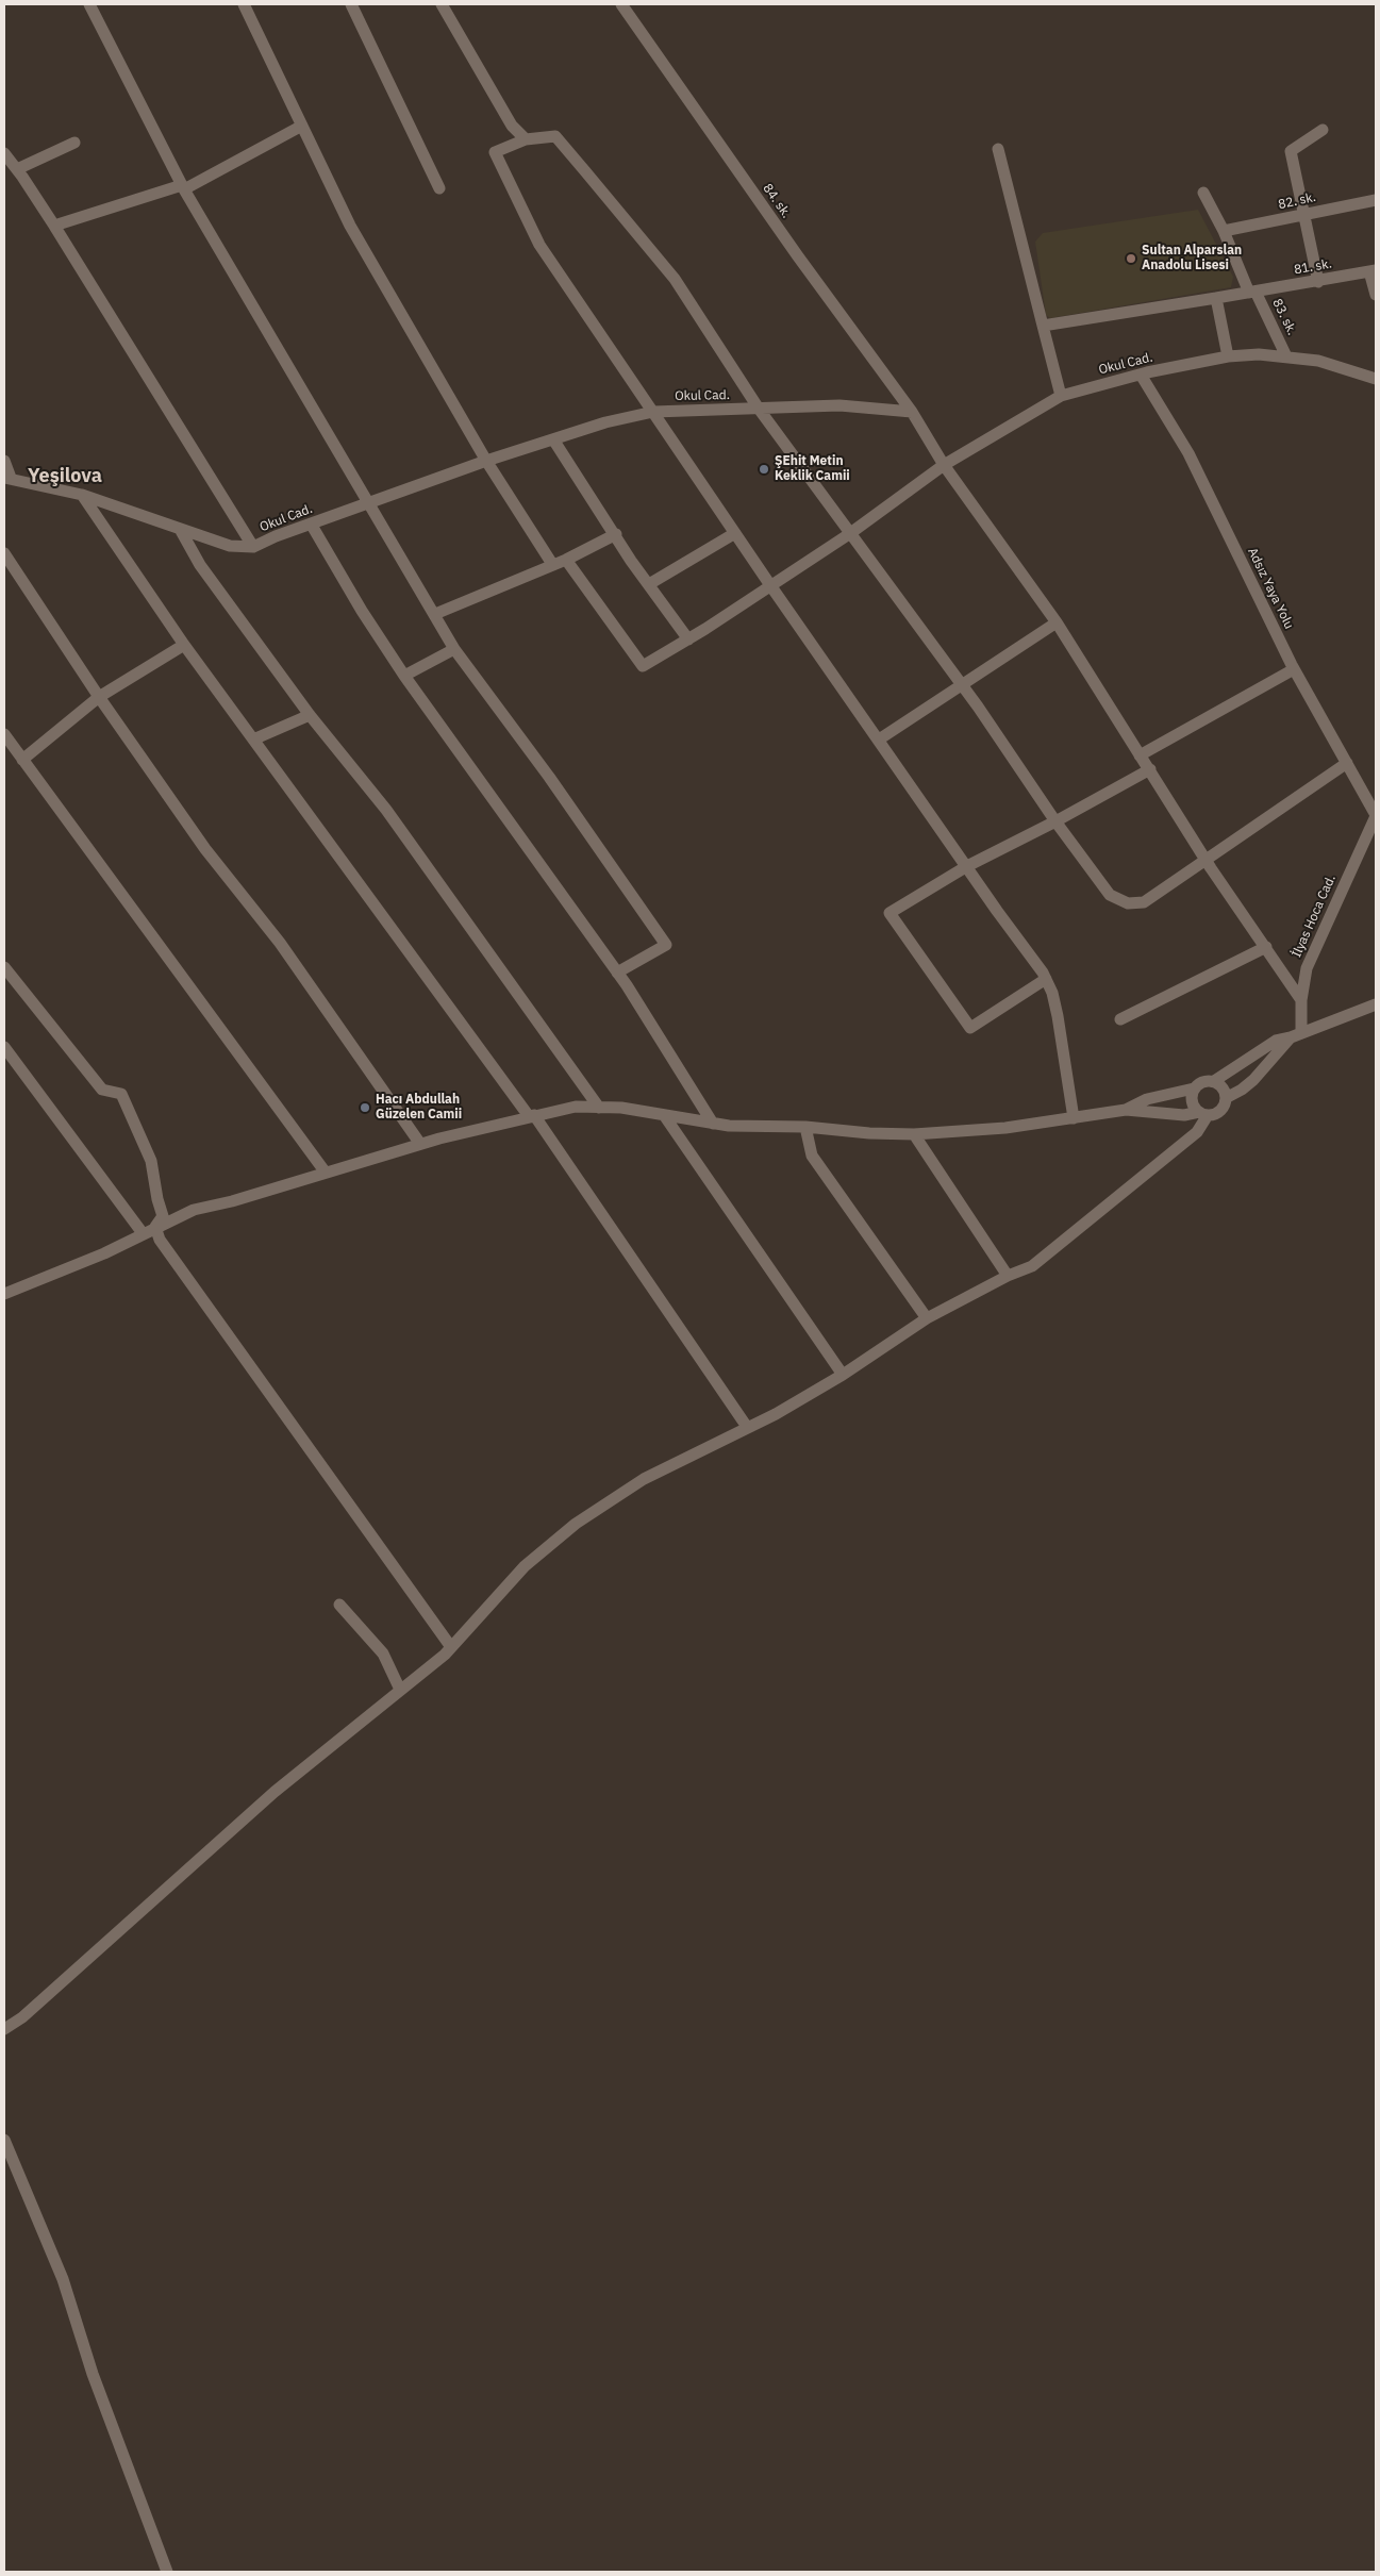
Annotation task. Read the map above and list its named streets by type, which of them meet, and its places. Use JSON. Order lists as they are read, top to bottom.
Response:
{
  "streets": {
    "street": [
      "84. sk.",
      "82. sk.",
      "81. sk.",
      "83. sk.",
      "Okul Cad.",
      "Adsız Yaya Yolu",
      "İlyas Hoca Cad."
    ]
  },
  "crossings": [
    ["84. sk.", "Okul Cad."],
    ["82. sk.", "83. sk."],
    ["81. sk.", "83. sk."],
    ["83. sk.", "Okul Cad."],
    ["Okul Cad.", "Adsız Yaya Yolu"],
    ["Adsız Yaya Yolu", "İlyas Hoca Cad."]
  ],
  "districts": ["Yeşilova"],
  "places": ["Sultan Alparslan Anadolu Lisesi", "ŞEhit Metin Keklik Camii", "Hacı Abdullah Güzelen Camii"]
}
